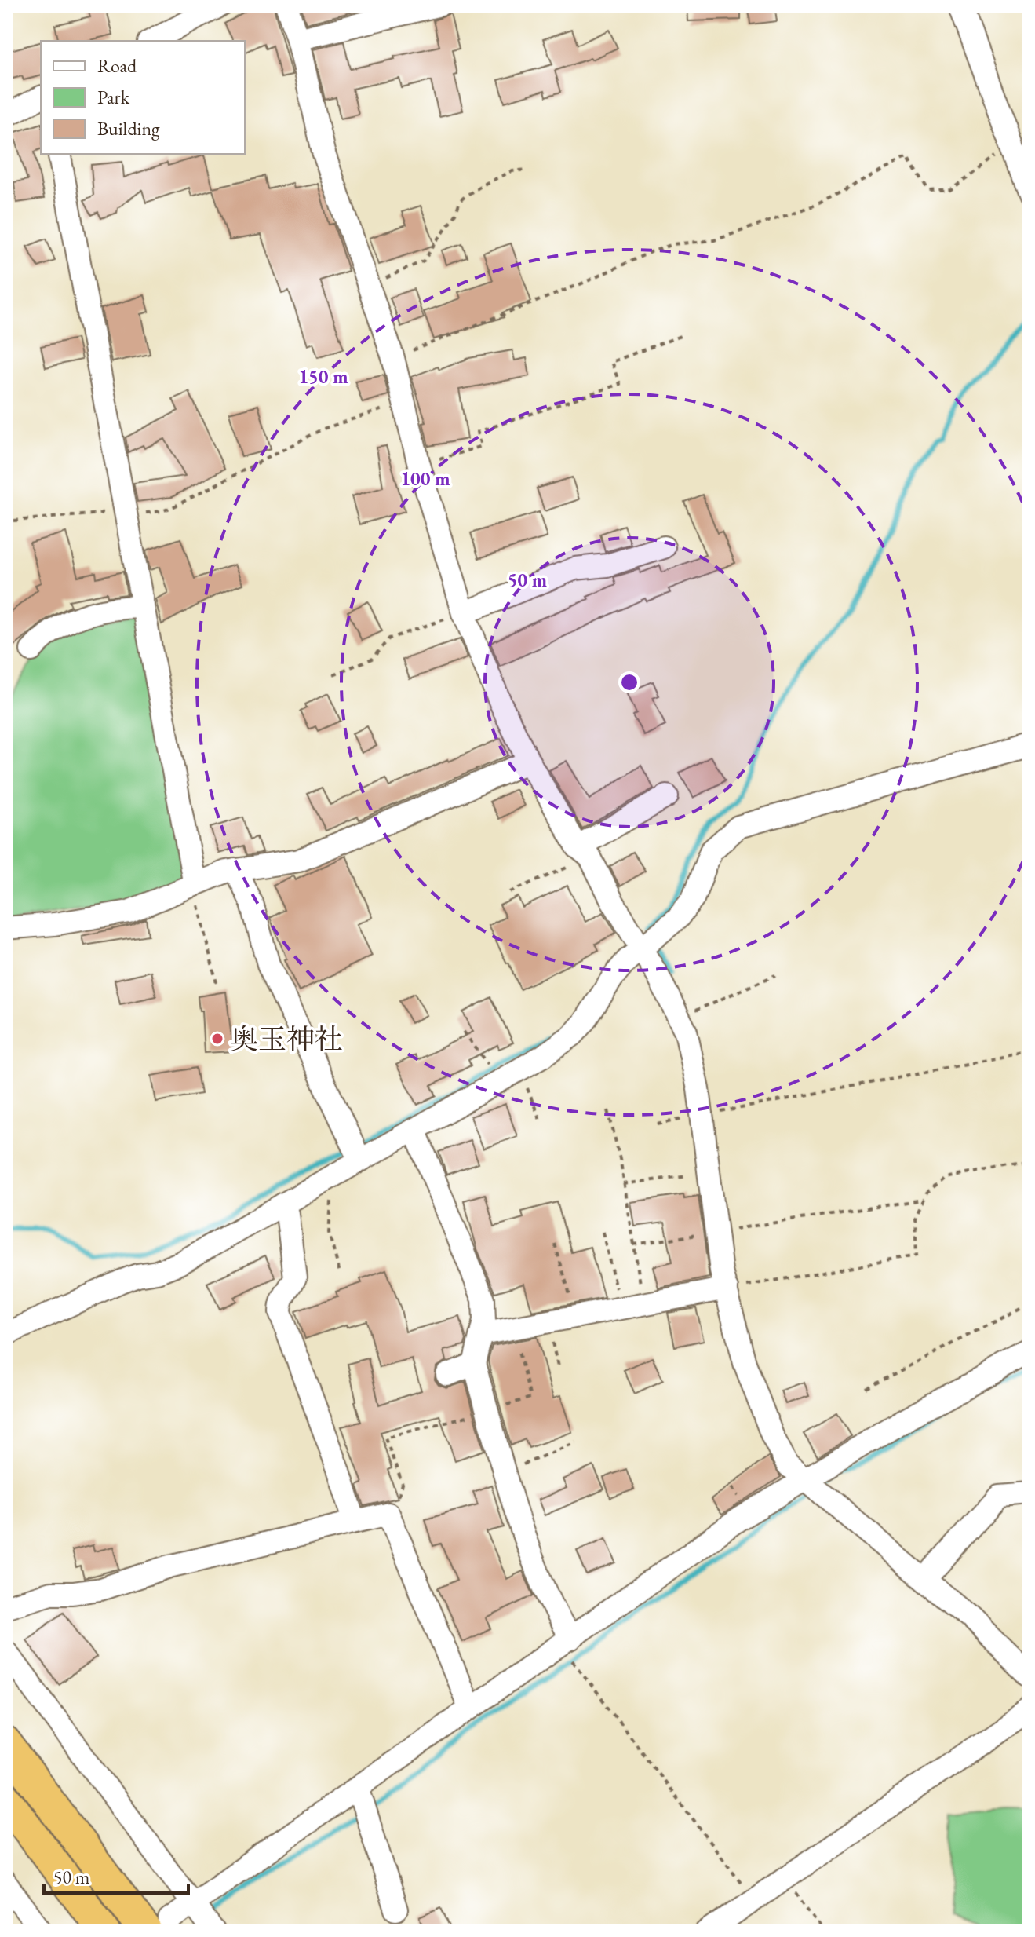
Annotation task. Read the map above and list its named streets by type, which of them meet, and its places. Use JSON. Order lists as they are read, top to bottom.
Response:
{
  "places": ["奥玉神社"],
  "legend": ["Road", "Park", "Building"],
  "scale_bar": "50 m",
  "rings": ["150 m", "100 m", "50 m"]
}
